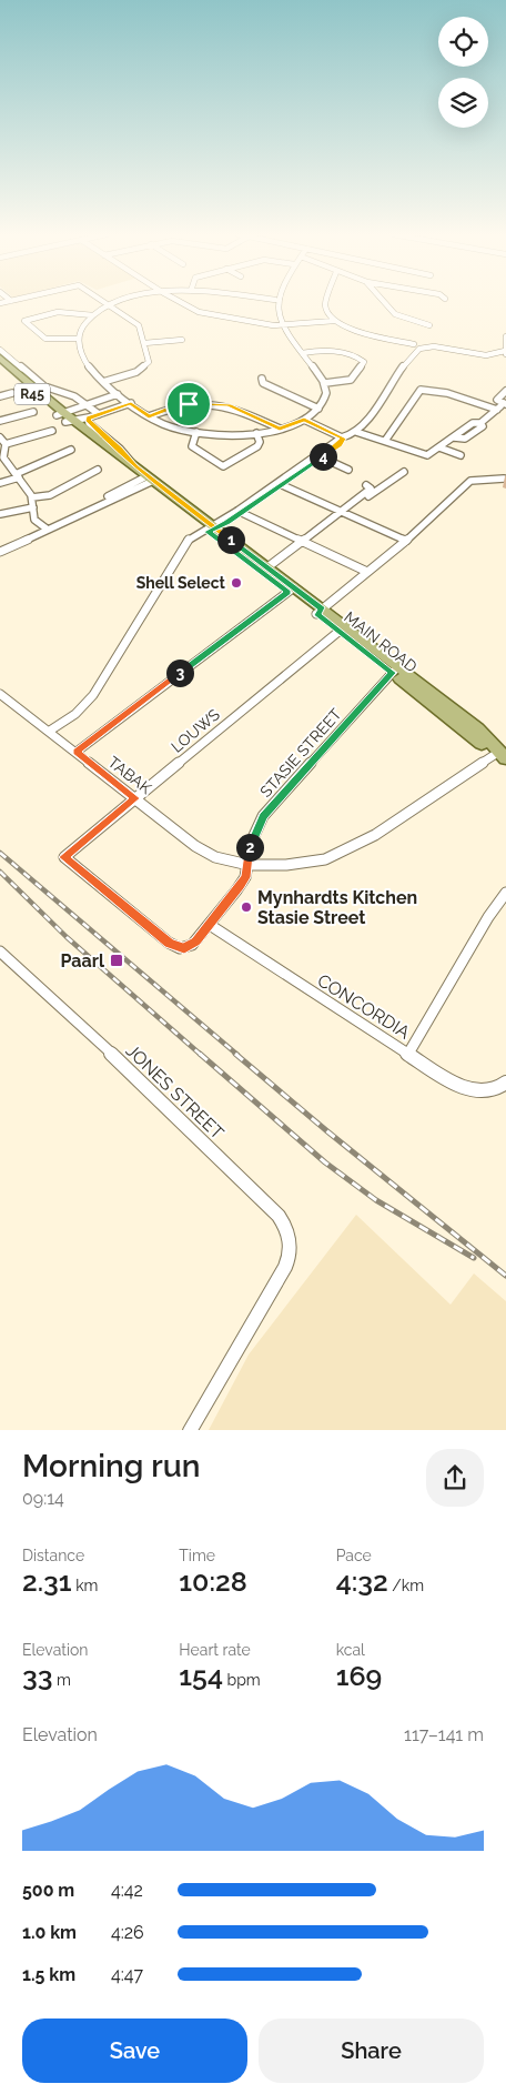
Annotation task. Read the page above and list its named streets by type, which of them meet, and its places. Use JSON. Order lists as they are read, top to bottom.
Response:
{
  "streets": {
    "main road": ["R45", "MAIN ROAD"],
    "street": [
      "LOUWS",
      "STASIE STREET",
      "TABAK",
      "CONCORDIA",
      "JONES STREET"
    ]
  },
  "crossings": [
    ["MAIN ROAD", "LOUWS"],
    ["MAIN ROAD", "STASIE STREET"],
    ["MAIN ROAD", "TABAK"],
    ["LOUWS", "STASIE STREET"],
    ["LOUWS", "TABAK"],
    ["STASIE STREET", "TABAK"],
    ["STASIE STREET", "CONCORDIA"]
  ],
  "places": {
    "other": ["Shell Select", "Mynhardts Kitchen Stasie Street"],
    "transit": ["Paarl"]
  },
  "page": {
    "pins": [
      "4",
      "1",
      "3",
      "2"
    ],
    "heading": ["Morning run", "09:14"],
    "stats": [
      ["Distance", "2.31 km"],
      ["Time", "10:28"],
      ["Pace", "4:32 /km"],
      ["Elevation", "33 m"],
      ["Heart rate", "154 bpm"],
      ["kcal", "169"]
    ],
    "chart": ["Elevation", "117–141 m"],
    "list": [
      {
        "name": "500 m",
        "note": "4:42"
      },
      {
        "name": "1.0 km",
        "note": "4:26"
      },
      {
        "name": "1.5 km",
        "note": "4:47"
      }
    ],
    "buttons": ["Save", "Share"]
  }
}
